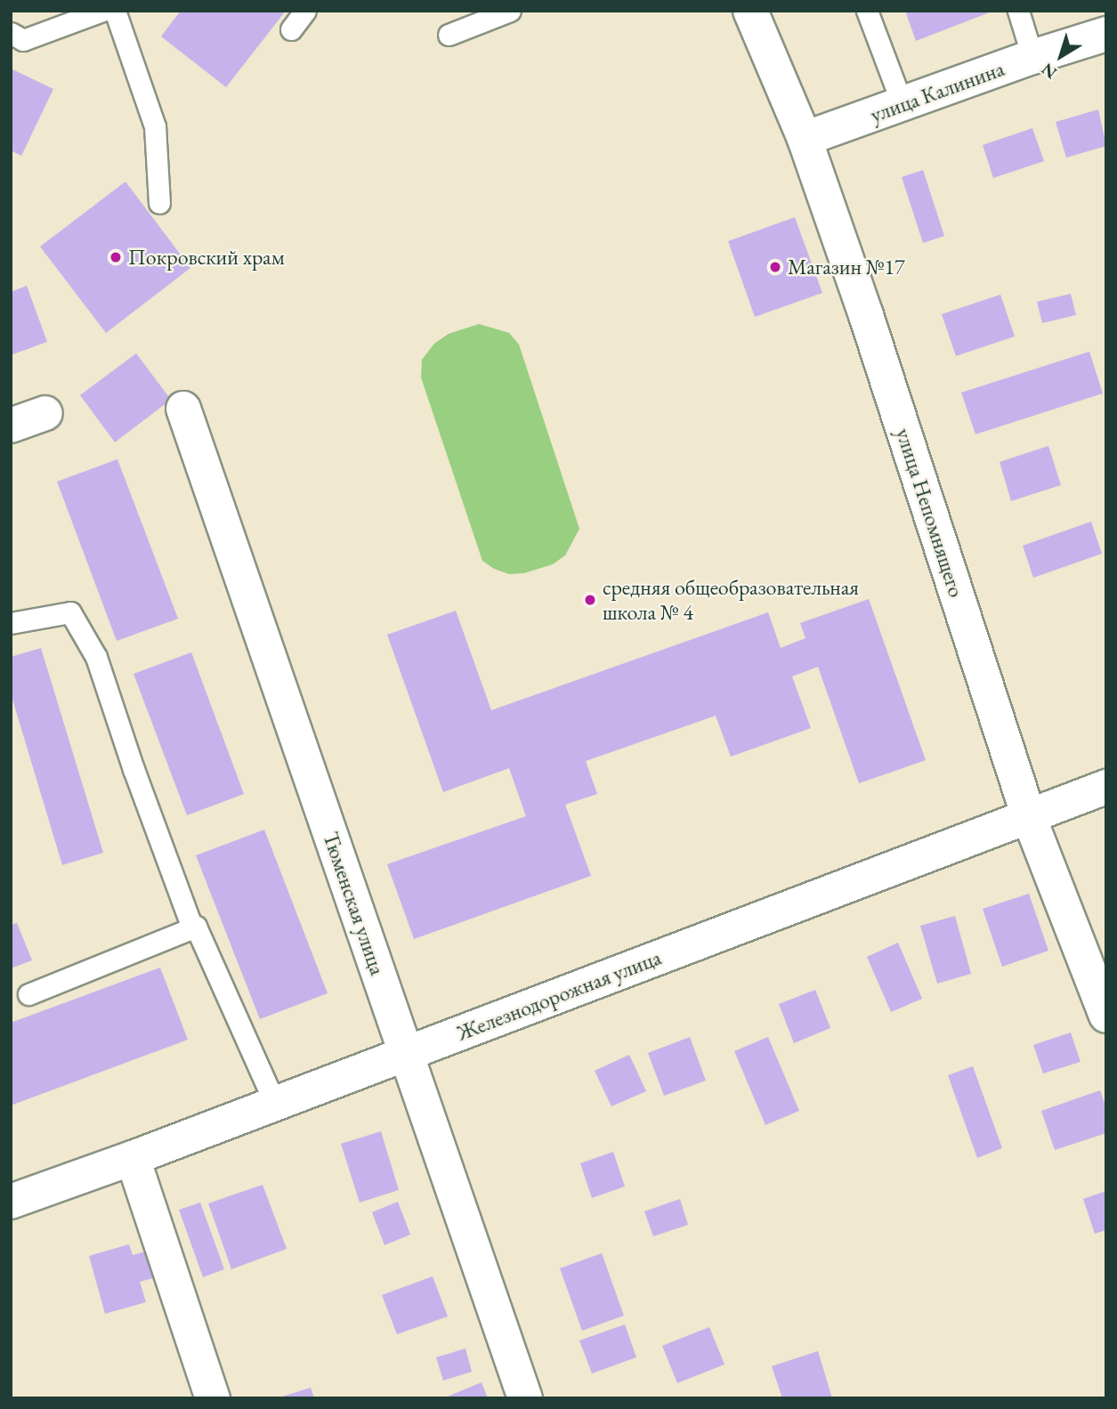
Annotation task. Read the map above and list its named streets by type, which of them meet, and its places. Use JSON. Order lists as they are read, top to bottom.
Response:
{
  "streets": {
    "street": [
      "улица Калинина",
      "улица Непомнящего",
      "Тюменская улица",
      "Железнодорожная улица"
    ]
  },
  "crossings": [
    ["улица Калинина", "улица Непомнящего"],
    ["улица Непомнящего", "Железнодорожная улица"],
    ["Тюменская улица", "Железнодорожная улица"]
  ],
  "places": ["Покровский храм", "Магазин №17", "средняя общеобразовательная школа № 4"],
  "north": "bottom left"
}
